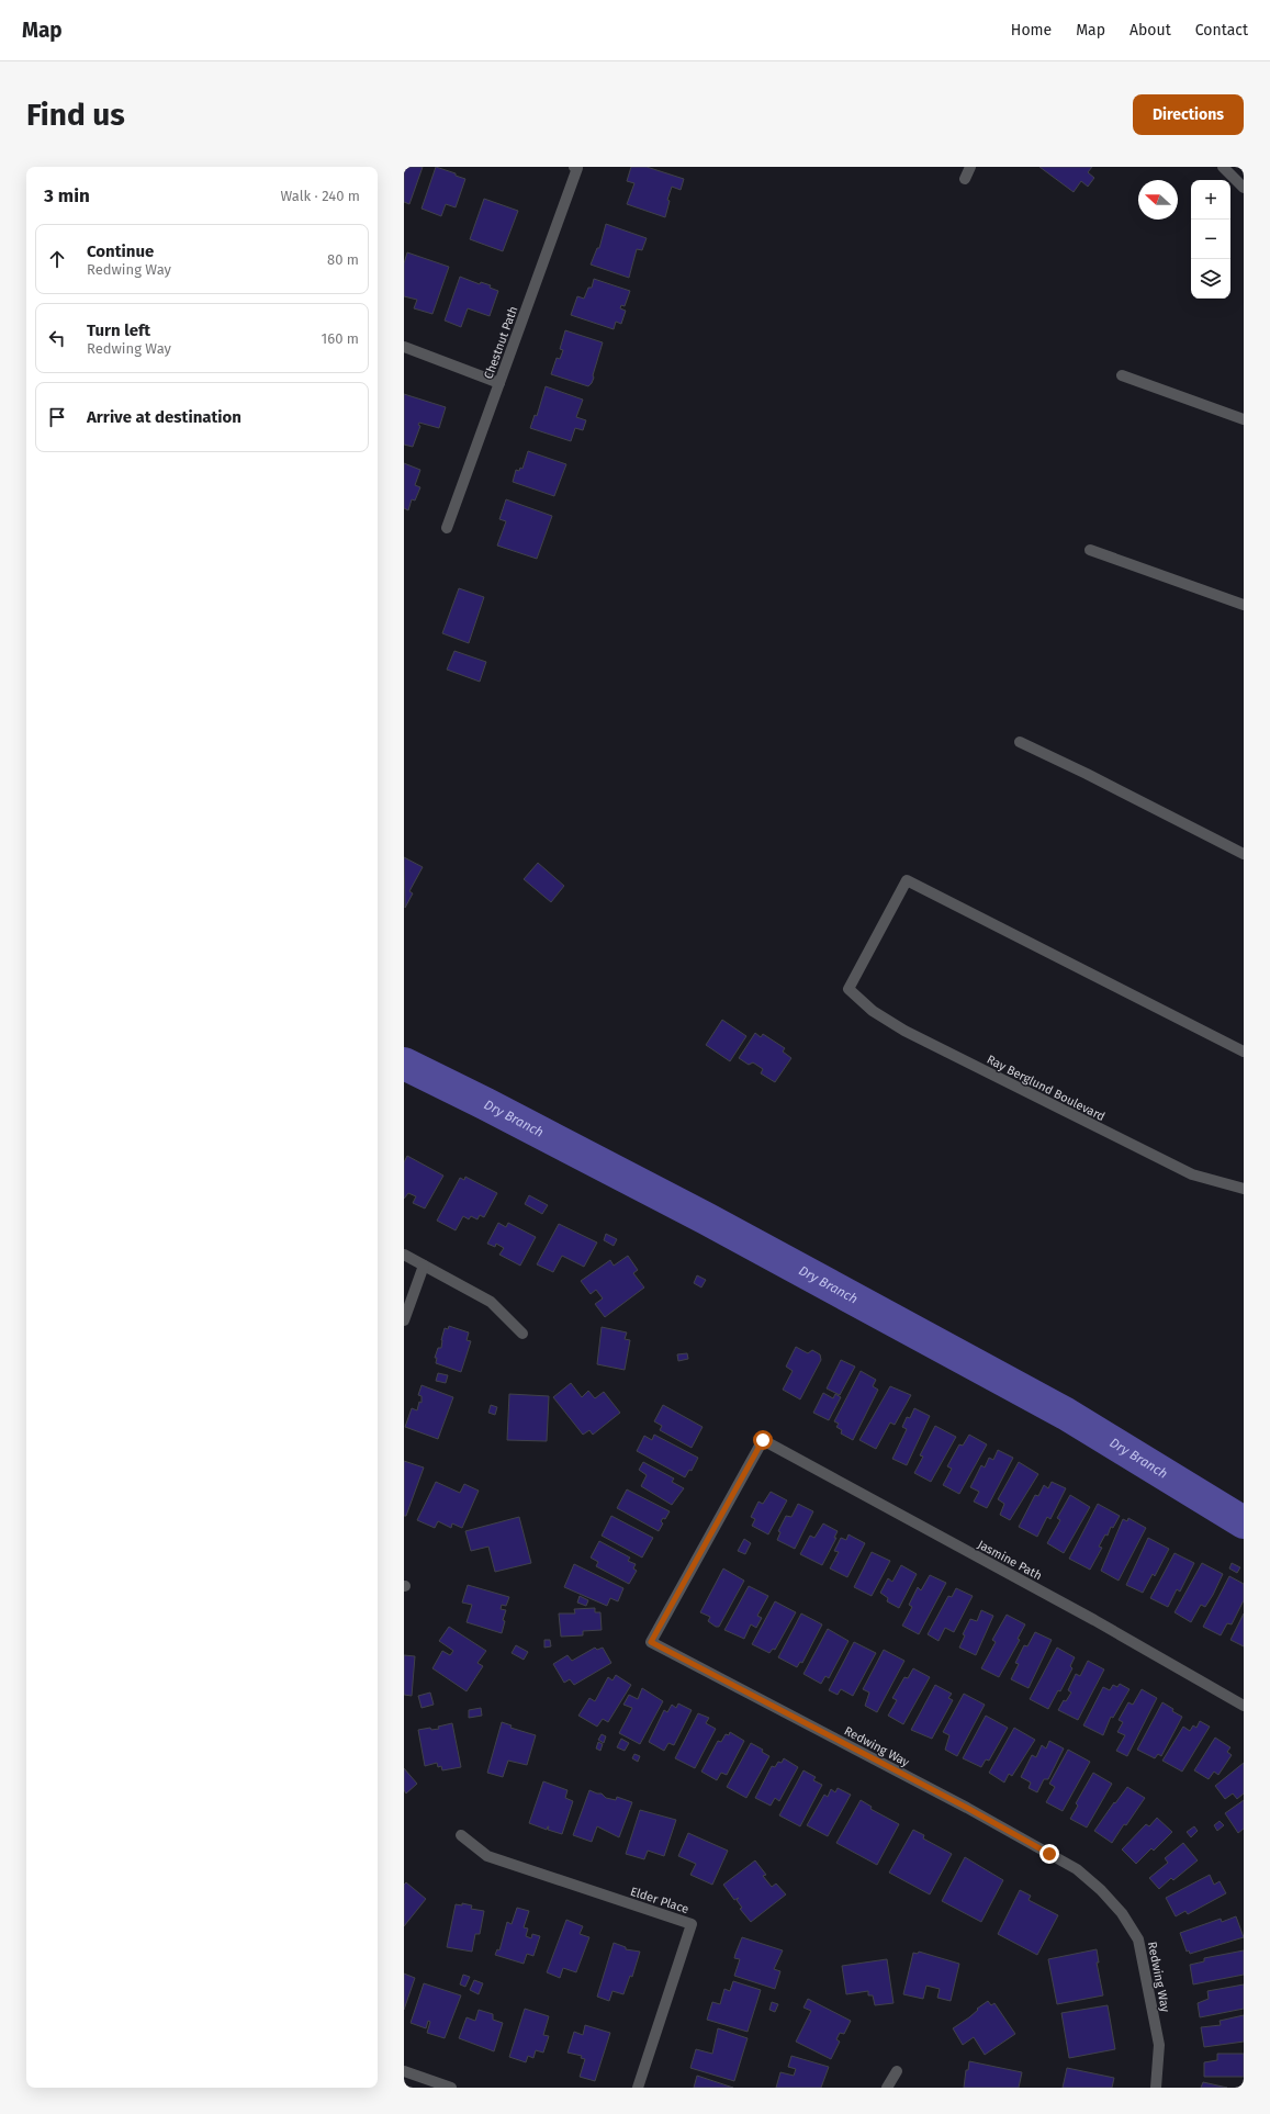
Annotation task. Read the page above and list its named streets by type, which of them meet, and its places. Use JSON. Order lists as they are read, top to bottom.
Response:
{
  "streets": {
    "street": [
      "Chestnut Path",
      "Ray Berglund Boulevard",
      "Jasmine Path",
      "Redwing Way",
      "Elder Place"
    ]
  },
  "crossings": [
    ["Jasmine Path", "Redwing Way"]
  ],
  "water": ["Dry Branch"],
  "north": "left",
  "page": {
    "header": "Map",
    "nav": [
      "Home",
      "Map",
      "About",
      "Contact"
    ],
    "buttons": "Directions",
    "title": "Find us",
    "heading": ["3 min", "Walk · 240 m"],
    "map_buttons": ["+", "−"],
    "list": [
      ["Continue", "Redwing Way", "80 m"],
      ["Turn left", "Redwing Way", "160 m"],
      "Arrive at destination"
    ]
  }
}
